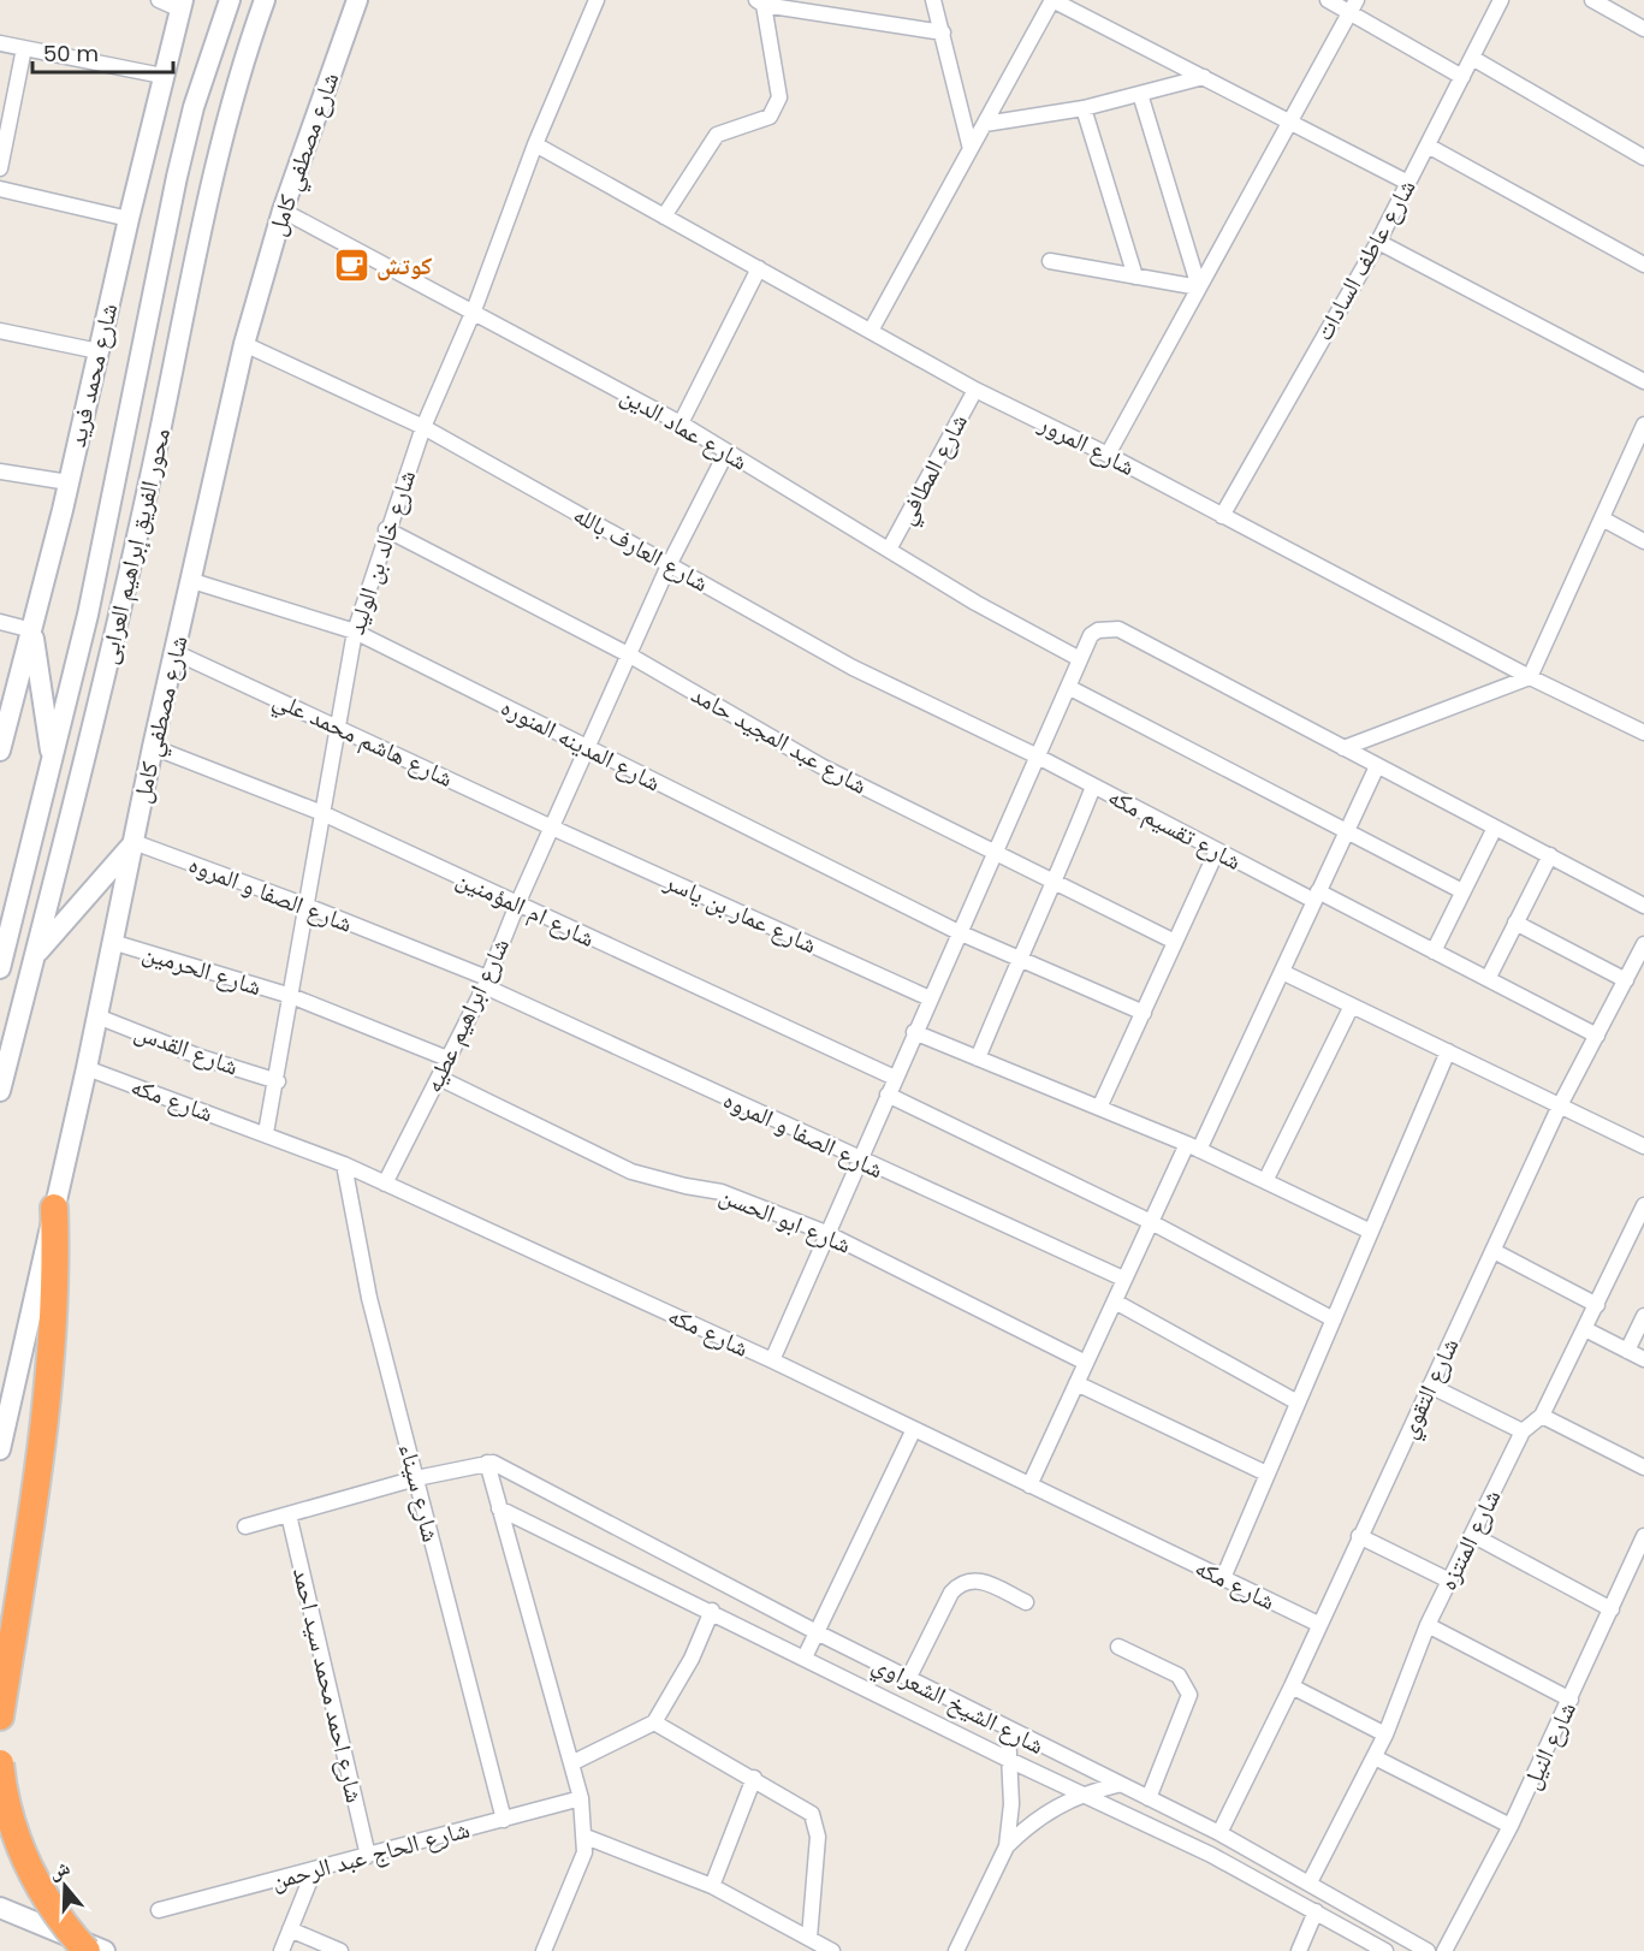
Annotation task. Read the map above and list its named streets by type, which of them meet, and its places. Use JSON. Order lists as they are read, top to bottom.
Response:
{
  "streets": {
    "street": [
      "شارع مصطفي كامل",
      "شارع عاطف السادات",
      "شارع محمد فريد",
      "شارع عماد الدين",
      "شارع المرور",
      "شارع المطافي",
      "محور الفريق إبراهيم العرابى",
      "شارع العارف بالله",
      "شارع خالد بن الوليد",
      "شارع هاشم محمد علي",
      "شارع عبد المجيد حامد",
      "شارع المدينه المنوره",
      "شارع تقسيم مكه",
      "شارع الصفا و المروه",
      "شارع ام المؤمنين",
      "شارع عمار بن ياسر",
      "شارع الحرمين",
      "شارع ابراهيم عطيه",
      "شارع القدس",
      "شارع مكه",
      "شارع ابو الحسن",
      "شارع التقوي",
      "شارع سيناء",
      "شارع المنتزه",
      "شارع احمد محمد سيد احمد",
      "شارع الشيخ الشعراوي",
      "شارع النيل",
      "شارع الحاج عبد الرحمن"
    ]
  },
  "crossings": [
    ["شارع مصطفي كامل", "شارع عماد الدين"],
    ["شارع مصطفي كامل", "شارع العارف بالله"],
    ["شارع مصطفي كامل", "شارع هاشم محمد علي"],
    ["شارع مصطفي كامل", "شارع المدينه المنوره"],
    ["شارع مصطفي كامل", "شارع الصفا و المروه"],
    ["شارع مصطفي كامل", "شارع ام المؤمنين"],
    ["شارع مصطفي كامل", "شارع الحرمين"],
    ["شارع مصطفي كامل", "شارع القدس"],
    ["شارع مصطفي كامل", "شارع مكه"],
    ["شارع عاطف السادات", "شارع المرور"],
    ["شارع عماد الدين", "شارع المطافي"],
    ["شارع عماد الدين", "شارع خالد بن الوليد"],
    ["شارع عماد الدين", "شارع ابراهيم عطيه"],
    ["شارع المرور", "شارع المطافي"],
    ["شارع المرور", "شارع خالد بن الوليد"],
    ["شارع العارف بالله", "شارع خالد بن الوليد"],
    ["شارع العارف بالله", "شارع تقسيم مكه"],
    ["شارع العارف بالله", "شارع ابراهيم عطيه"],
    ["شارع خالد بن الوليد", "شارع هاشم محمد علي"],
    ["شارع خالد بن الوليد", "شارع عبد المجيد حامد"],
    ["شارع خالد بن الوليد", "شارع المدينه المنوره"],
    ["شارع خالد بن الوليد", "شارع الصفا و المروه"],
    ["شارع خالد بن الوليد", "شارع ام المؤمنين"],
    ["شارع خالد بن الوليد", "شارع الحرمين"],
    ["شارع خالد بن الوليد", "شارع القدس"],
    ["شارع خالد بن الوليد", "شارع مكه"],
    ["شارع هاشم محمد علي", "شارع عمار بن ياسر"],
    ["شارع هاشم محمد علي", "شارع ابراهيم عطيه"],
    ["شارع عبد المجيد حامد", "شارع ابراهيم عطيه"],
    ["شارع المدينه المنوره", "شارع ابراهيم عطيه"],
    ["شارع تقسيم مكه", "شارع التقوي"],
    ["شارع الصفا و المروه", "شارع ابراهيم عطيه"],
    ["شارع ام المؤمنين", "شارع ابراهيم عطيه"],
    ["شارع عمار بن ياسر", "شارع ابراهيم عطيه"],
    ["شارع الحرمين", "شارع ابراهيم عطيه"],
    ["شارع ابراهيم عطيه", "شارع مكه"],
    ["شارع ابراهيم عطيه", "شارع ابو الحسن"],
    ["شارع مكه", "شارع التقوي"],
    ["شارع مكه", "شارع سيناء"],
    ["شارع التقوي", "شارع الشيخ الشعراوي"],
    ["شارع سيناء", "شارع الحاج عبد الرحمن"],
    ["شارع المنتزه", "شارع الشيخ الشعراوي"],
    ["شارع احمد محمد سيد احمد", "شارع الحاج عبد الرحمن"]
  ],
  "places": {
    "cafe": ["كوتش"]
  },
  "scale_bar": "50 m",
  "north": "top"
}
